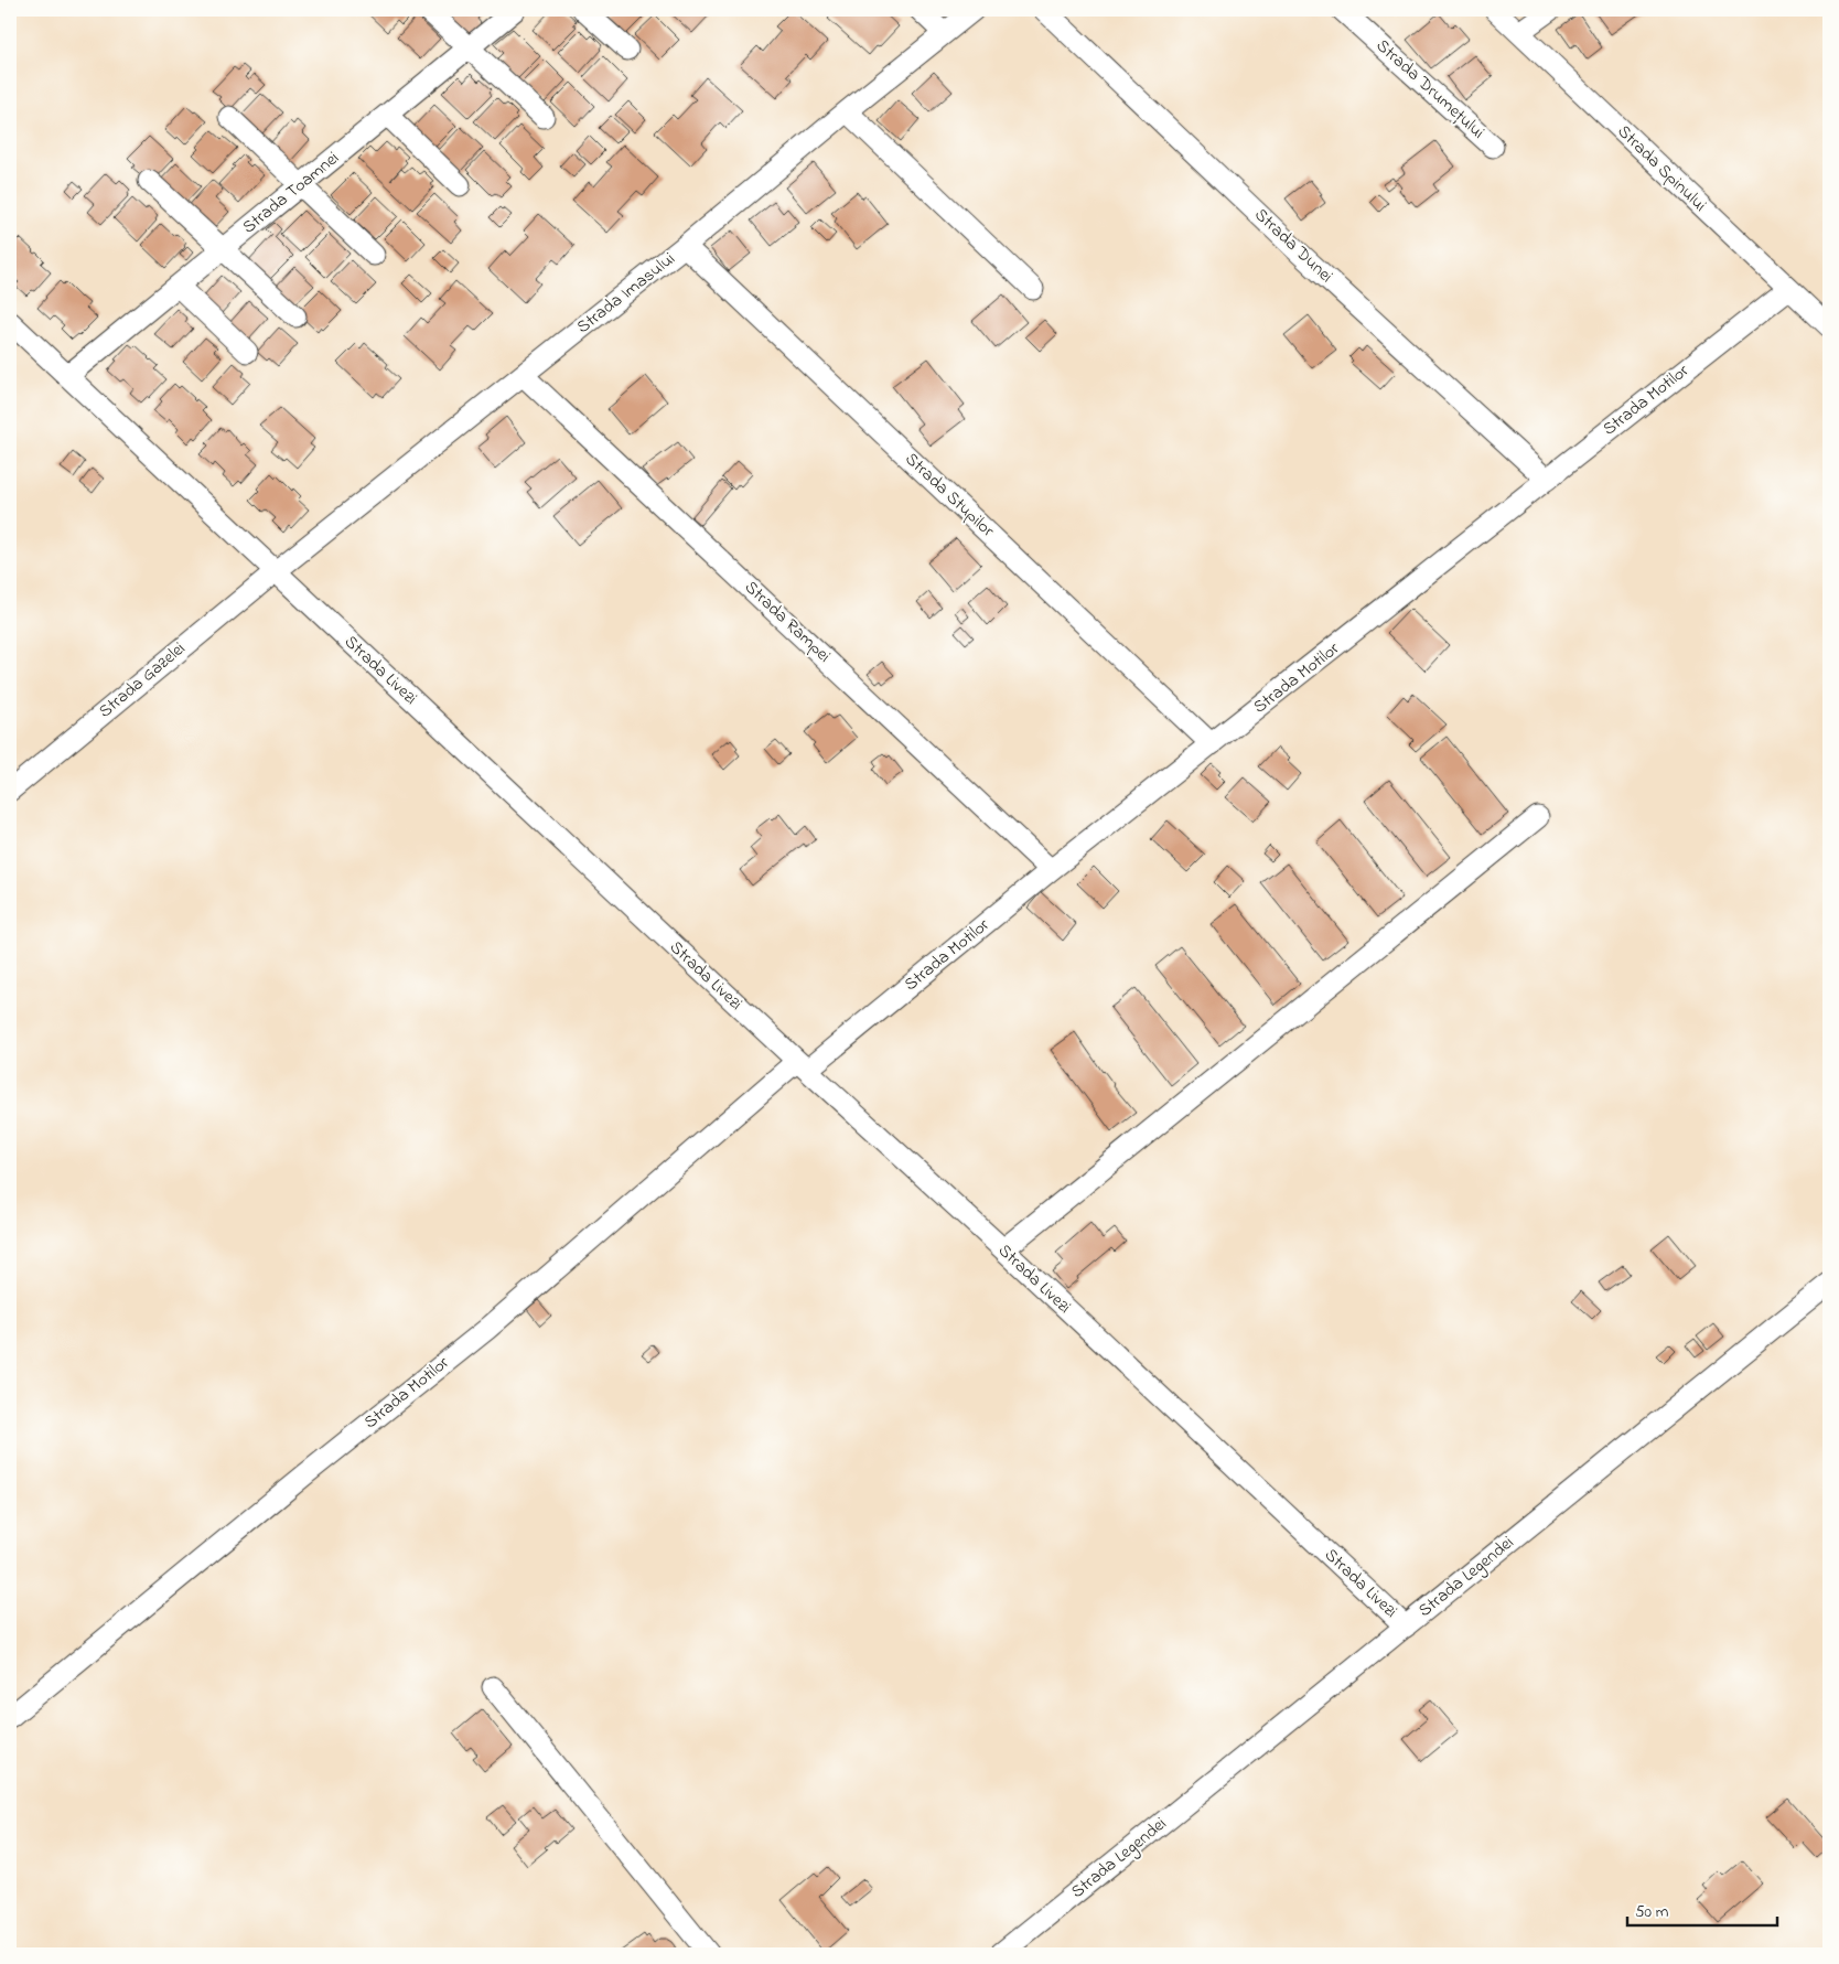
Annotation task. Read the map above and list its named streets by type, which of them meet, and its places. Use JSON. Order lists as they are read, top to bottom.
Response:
{
  "streets": {
    "street": [
      "Strada Drumețului",
      "Strada Spinului",
      "Strada Toamnei",
      "Strada Dunei",
      "Strada Imasului",
      "Strada Motilor",
      "Strada Stupilor",
      "Strada Rampei",
      "Strada Livezi",
      "Strada Gazelei",
      "Strada Legendei"
    ]
  },
  "crossings": [
    ["Strada Spinului", "Strada Motilor"],
    ["Strada Toamnei", "Strada Livezi"],
    ["Strada Dunei", "Strada Motilor"],
    ["Strada Imasului", "Strada Stupilor"],
    ["Strada Imasului", "Strada Rampei"],
    ["Strada Imasului", "Strada Livezi"],
    ["Strada Imasului", "Strada Gazelei"],
    ["Strada Motilor", "Strada Stupilor"],
    ["Strada Motilor", "Strada Rampei"],
    ["Strada Motilor", "Strada Livezi"],
    ["Strada Livezi", "Strada Gazelei"],
    ["Strada Livezi", "Strada Legendei"]
  ],
  "scale_bar": "50 m"
}
